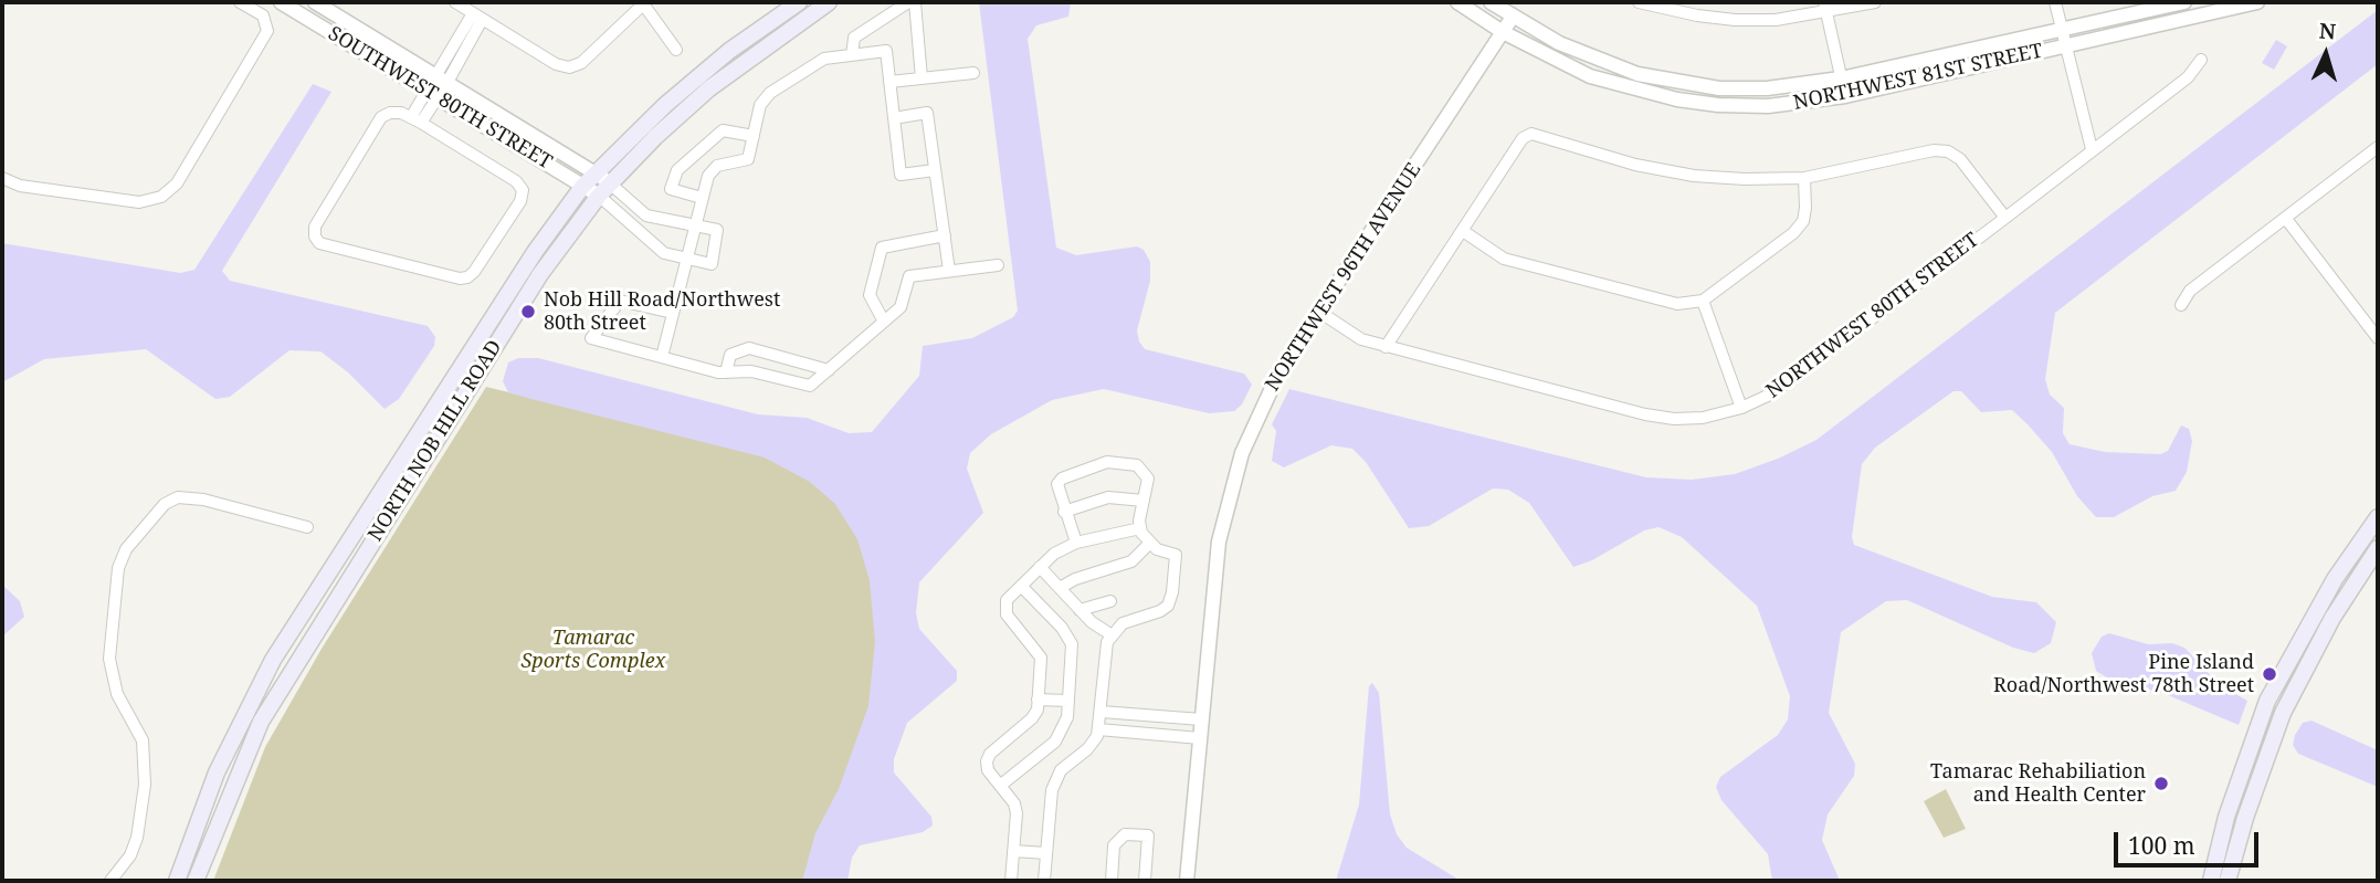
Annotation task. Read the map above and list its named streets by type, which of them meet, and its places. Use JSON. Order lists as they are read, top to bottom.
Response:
{
  "streets": {
    "main road": ["NORTH NOB HILL ROAD"],
    "street": [
      "NORTHWEST 81ST STREET",
      "SOUTHWEST 80TH STREET",
      "NORTHWEST 96TH AVENUE",
      "NORTHWEST 80TH STREET"
    ]
  },
  "crossings": [
    ["NORTHWEST 81ST STREET", "NORTHWEST 96TH AVENUE"],
    ["SOUTHWEST 80TH STREET", "NORTH NOB HILL ROAD"],
    ["NORTHWEST 96TH AVENUE", "NORTHWEST 80TH STREET"]
  ],
  "parks": ["Tamarac Sports Complex"],
  "places": ["Nob Hill Road/Northwest 80th Street", "Pine Island Road/Northwest 78th Street", "Tamarac Rehabiliation and Health Center"],
  "scale_bar": "100 m",
  "north": "top"
}
